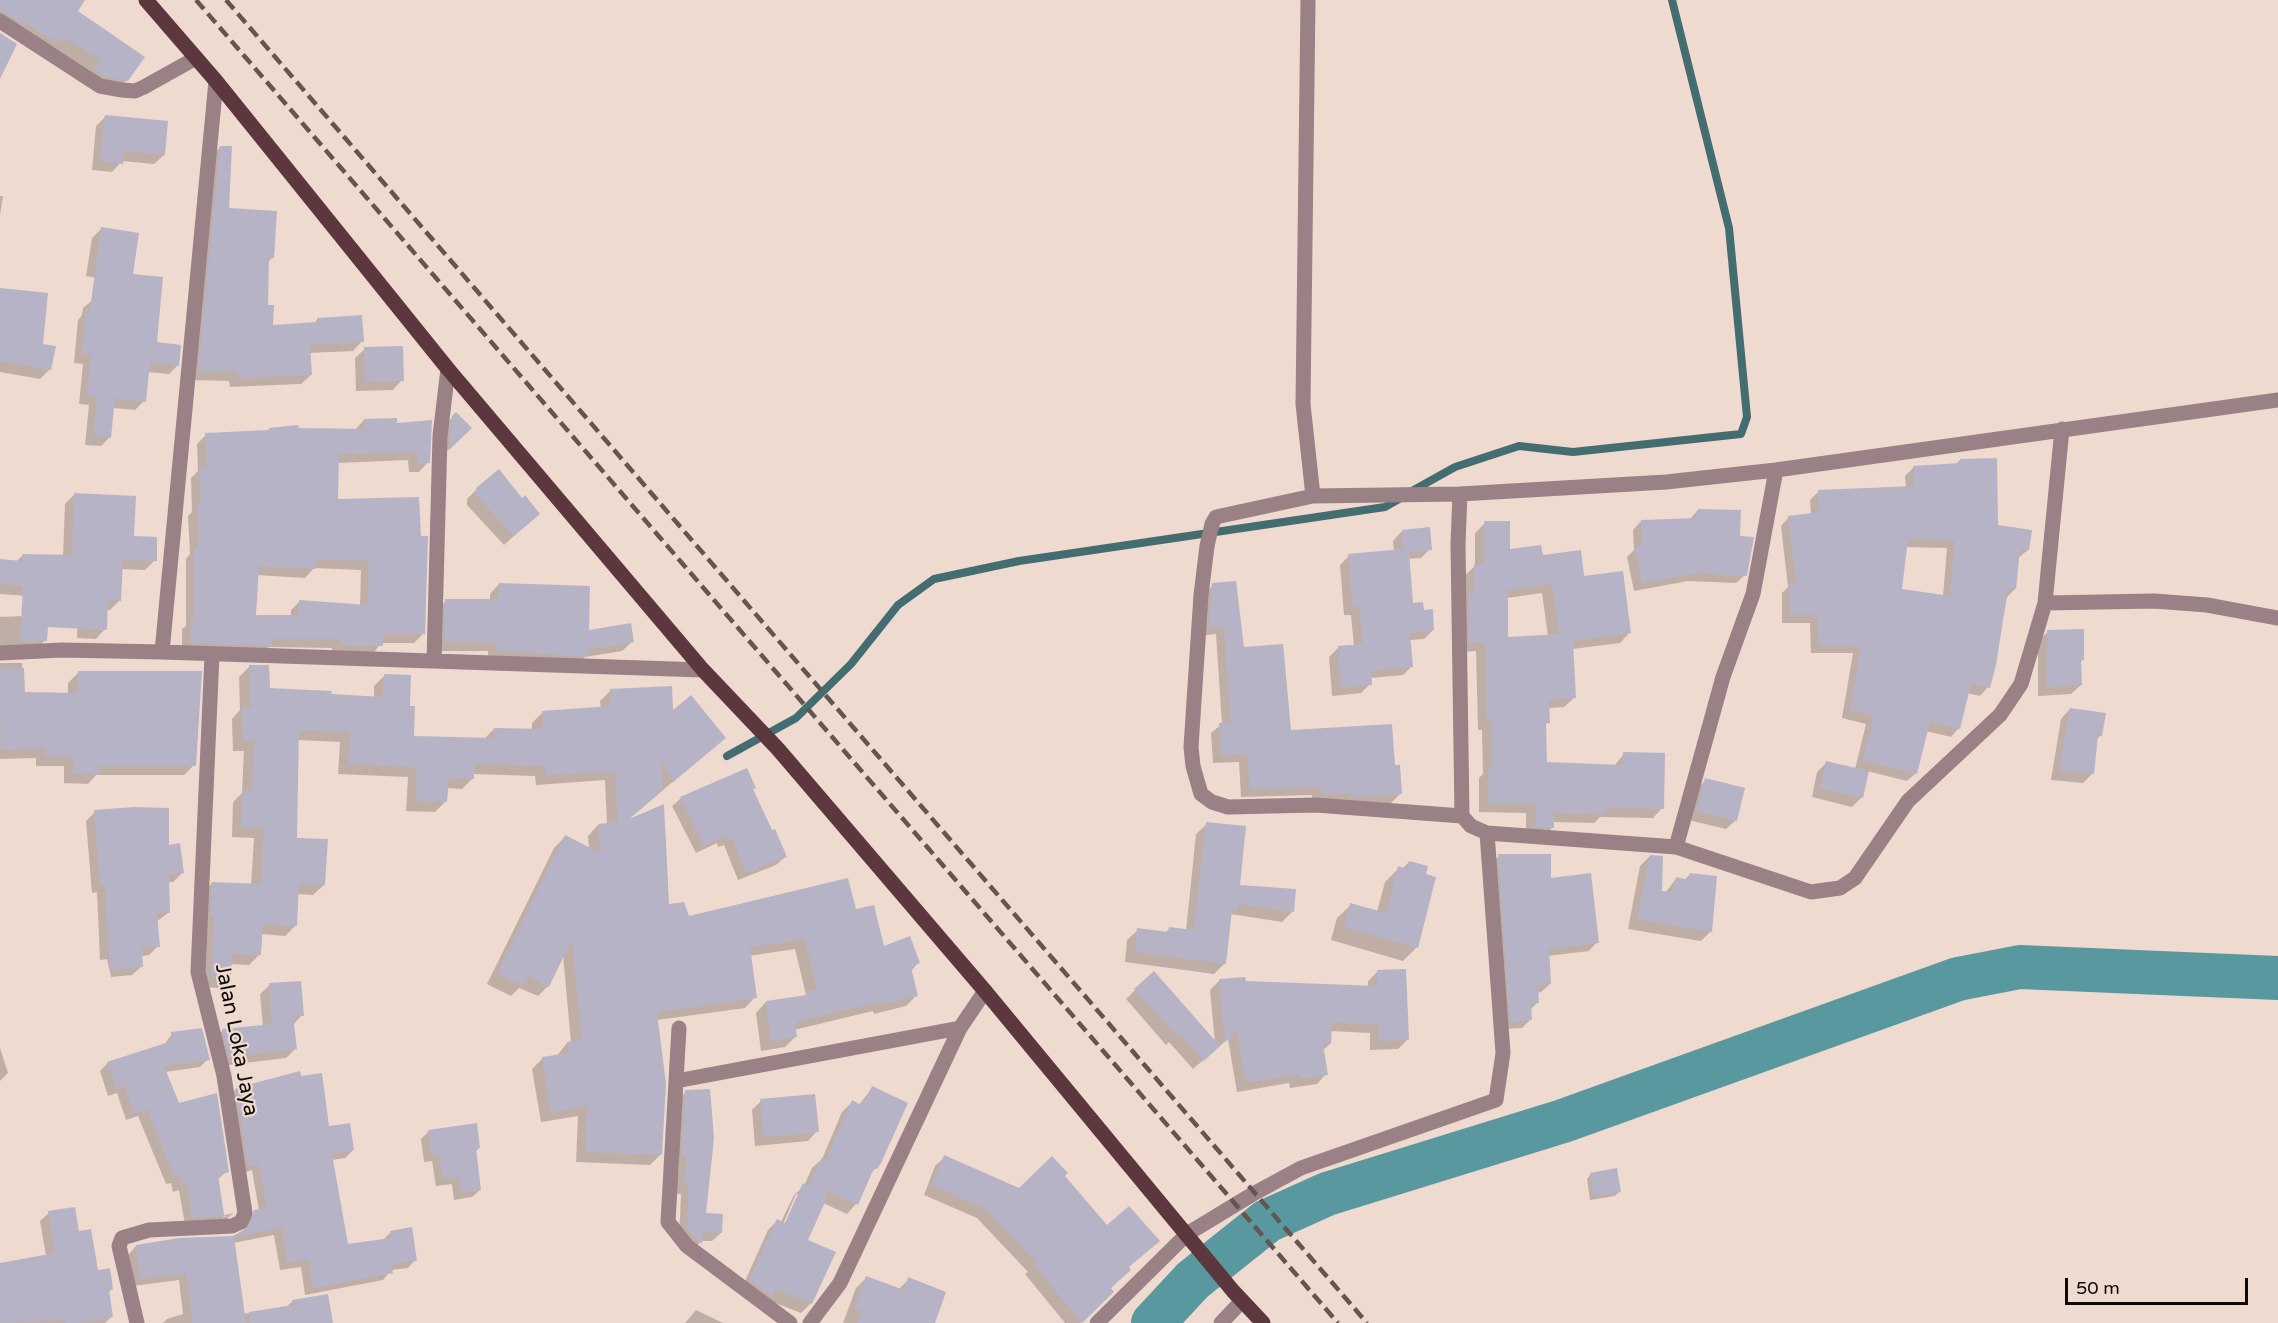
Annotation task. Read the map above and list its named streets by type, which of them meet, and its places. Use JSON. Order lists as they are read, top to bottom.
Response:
{
  "streets": {
    "street": ["Jalan Loka Jaya"]
  },
  "scale_bar": "50 m"
}
